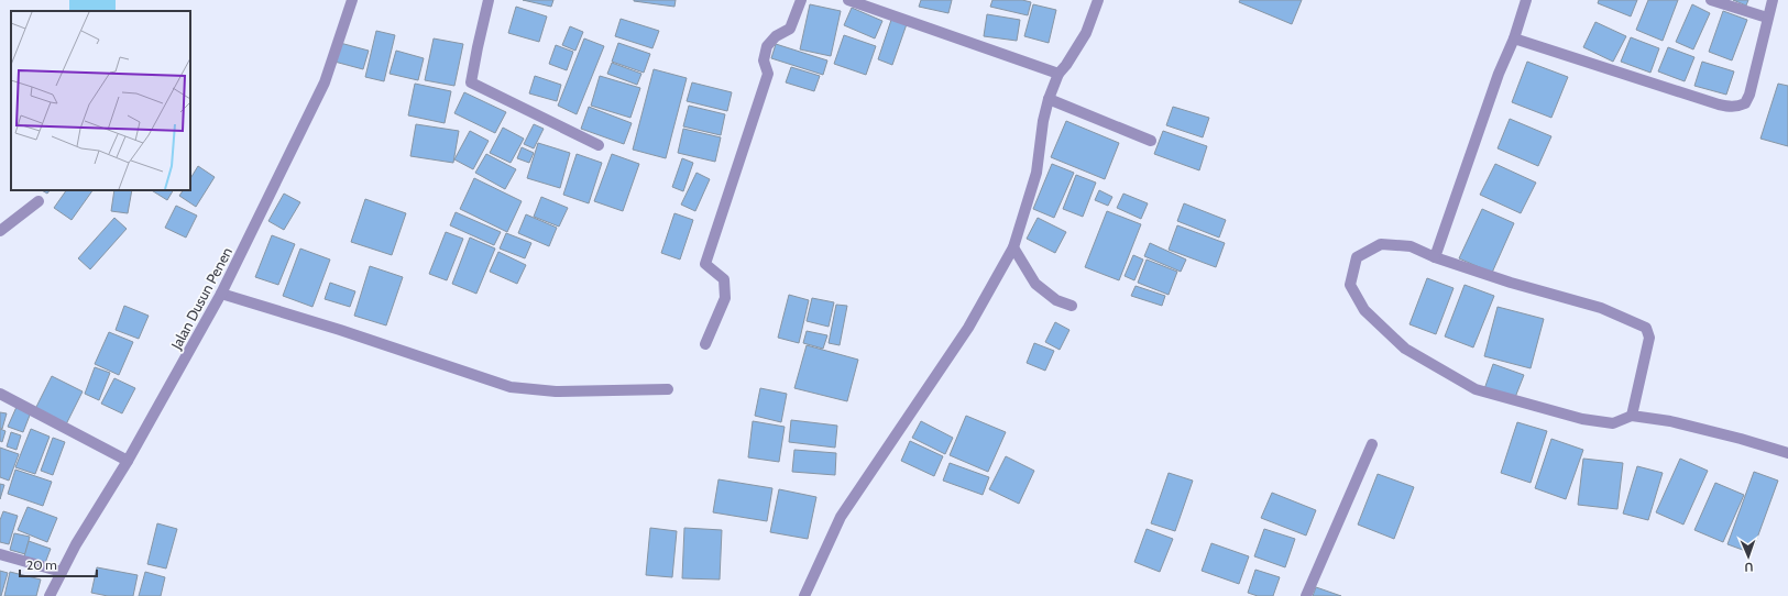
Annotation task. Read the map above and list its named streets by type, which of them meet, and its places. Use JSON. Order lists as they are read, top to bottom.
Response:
{
  "streets": {
    "street": ["Jalan Dusun Penen"]
  },
  "scale_bar": "20 m",
  "north": "bottom"
}
